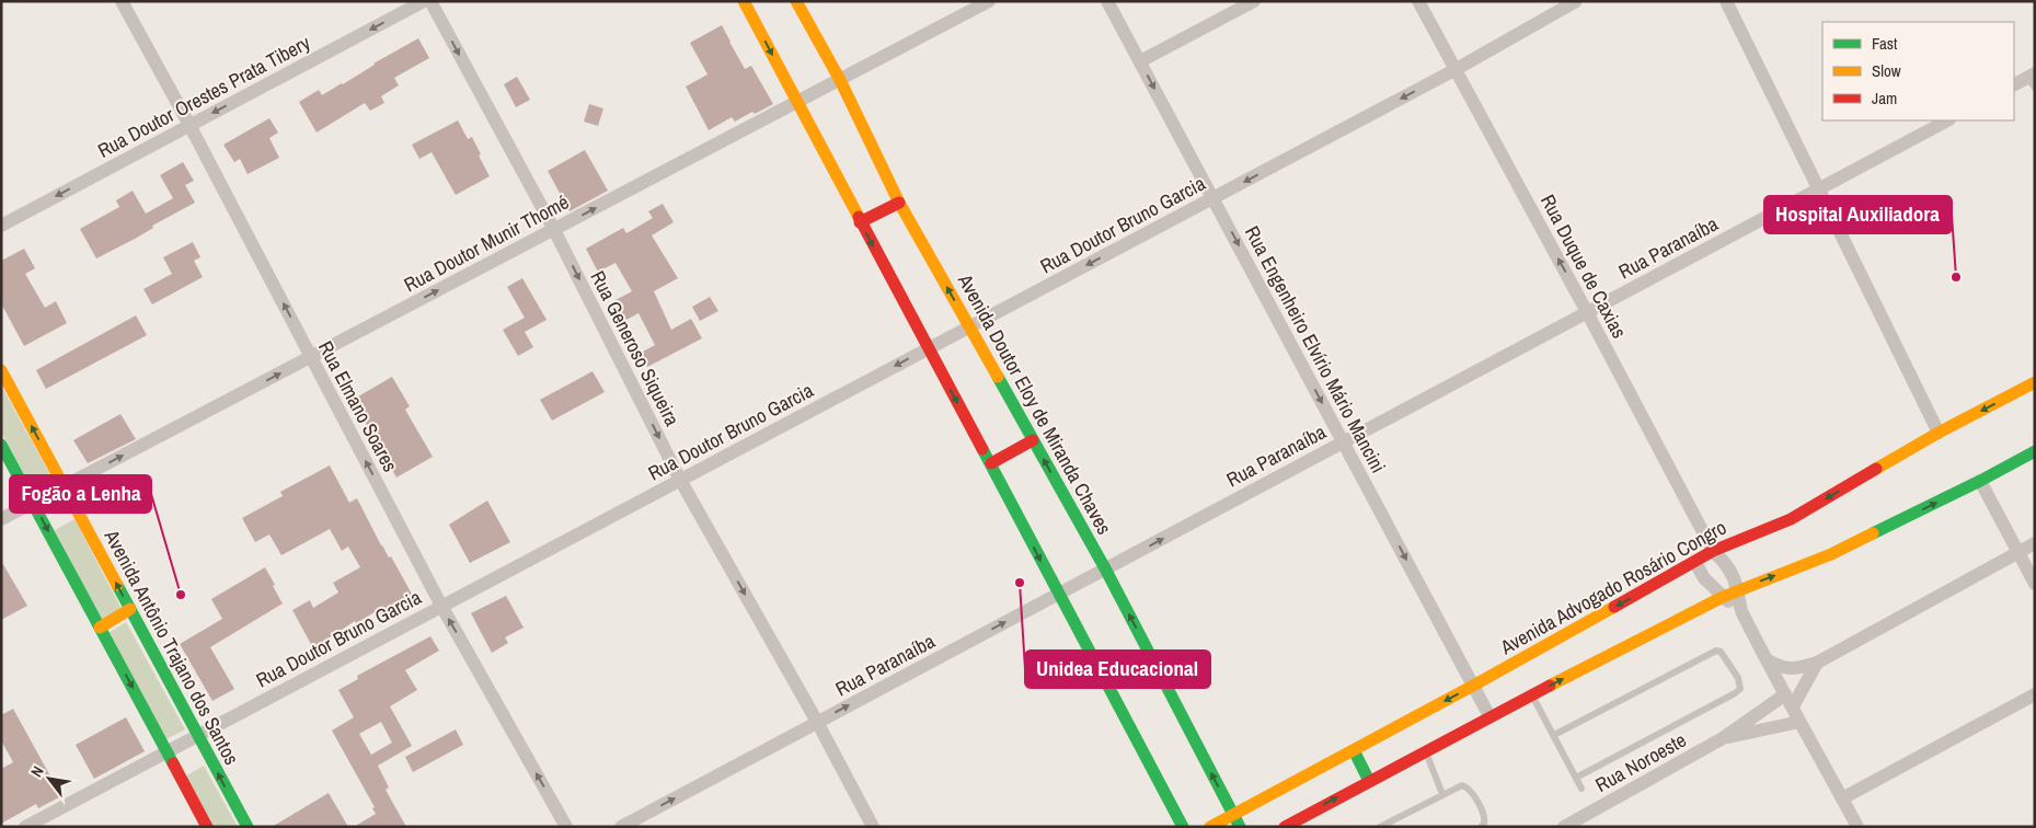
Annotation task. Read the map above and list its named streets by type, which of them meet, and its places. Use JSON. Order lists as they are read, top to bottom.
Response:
{
  "streets": {
    "main road": ["Avenida Doutor Eloy de Miranda Chaves", "Avenida Advogado Rosário Congro", "Avenida Antônio Trajano dos Santos"],
    "street": [
      "Rua Doutor Orestes Prata Tibery",
      "Rua Doutor Bruno Garcia",
      "Rua Doutor Munir Thomé",
      "Rua Paranaíba",
      "Rua Duque de Caxias",
      "Rua Generoso Siqueira",
      "Rua Engenheiro Elvírio Mário Mancini",
      "Rua Elmano Soares",
      "Rua Noroeste"
    ]
  },
  "crossings": [
    ["Rua Doutor Orestes Prata Tibery", "Rua Elmano Soares"],
    ["Rua Doutor Bruno Garcia", "Rua Duque de Caxias"],
    ["Rua Doutor Bruno Garcia", "Rua Generoso Siqueira"],
    ["Rua Doutor Bruno Garcia", "Rua Engenheiro Elvírio Mário Mancini"],
    ["Rua Doutor Bruno Garcia", "Avenida Doutor Eloy de Miranda Chaves"],
    ["Rua Doutor Bruno Garcia", "Rua Elmano Soares"],
    ["Rua Doutor Bruno Garcia", "Avenida Antônio Trajano dos Santos"],
    ["Rua Doutor Munir Thomé", "Rua Generoso Siqueira"],
    ["Rua Doutor Munir Thomé", "Avenida Doutor Eloy de Miranda Chaves"],
    ["Rua Doutor Munir Thomé", "Rua Elmano Soares"],
    ["Rua Doutor Munir Thomé", "Avenida Antônio Trajano dos Santos"],
    ["Rua Paranaíba", "Rua Duque de Caxias"],
    ["Rua Paranaíba", "Rua Generoso Siqueira"],
    ["Rua Paranaíba", "Rua Engenheiro Elvírio Mário Mancini"],
    ["Rua Paranaíba", "Avenida Doutor Eloy de Miranda Chaves"],
    ["Rua Duque de Caxias", "Avenida Advogado Rosário Congro"],
    ["Rua Engenheiro Elvírio Mário Mancini", "Avenida Advogado Rosário Congro"],
    ["Avenida Doutor Eloy de Miranda Chaves", "Avenida Advogado Rosário Congro"]
  ],
  "one_way": [
    "Rua Doutor Orestes Prata Tibery",
    "Rua Doutor Bruno Garcia",
    "Rua Doutor Munir Thomé",
    "Rua Paranaíba",
    "Rua Duque de Caxias",
    "Rua Generoso Siqueira",
    "Rua Engenheiro Elvírio Mário Mancini",
    "Rua Elmano Soares"
  ],
  "places": ["Hospital Auxiliadora", "Unidea Educacional", "Fogão a Lenha"],
  "legend": ["Fast", "Slow", "Jam"],
  "north": "top left"
}
